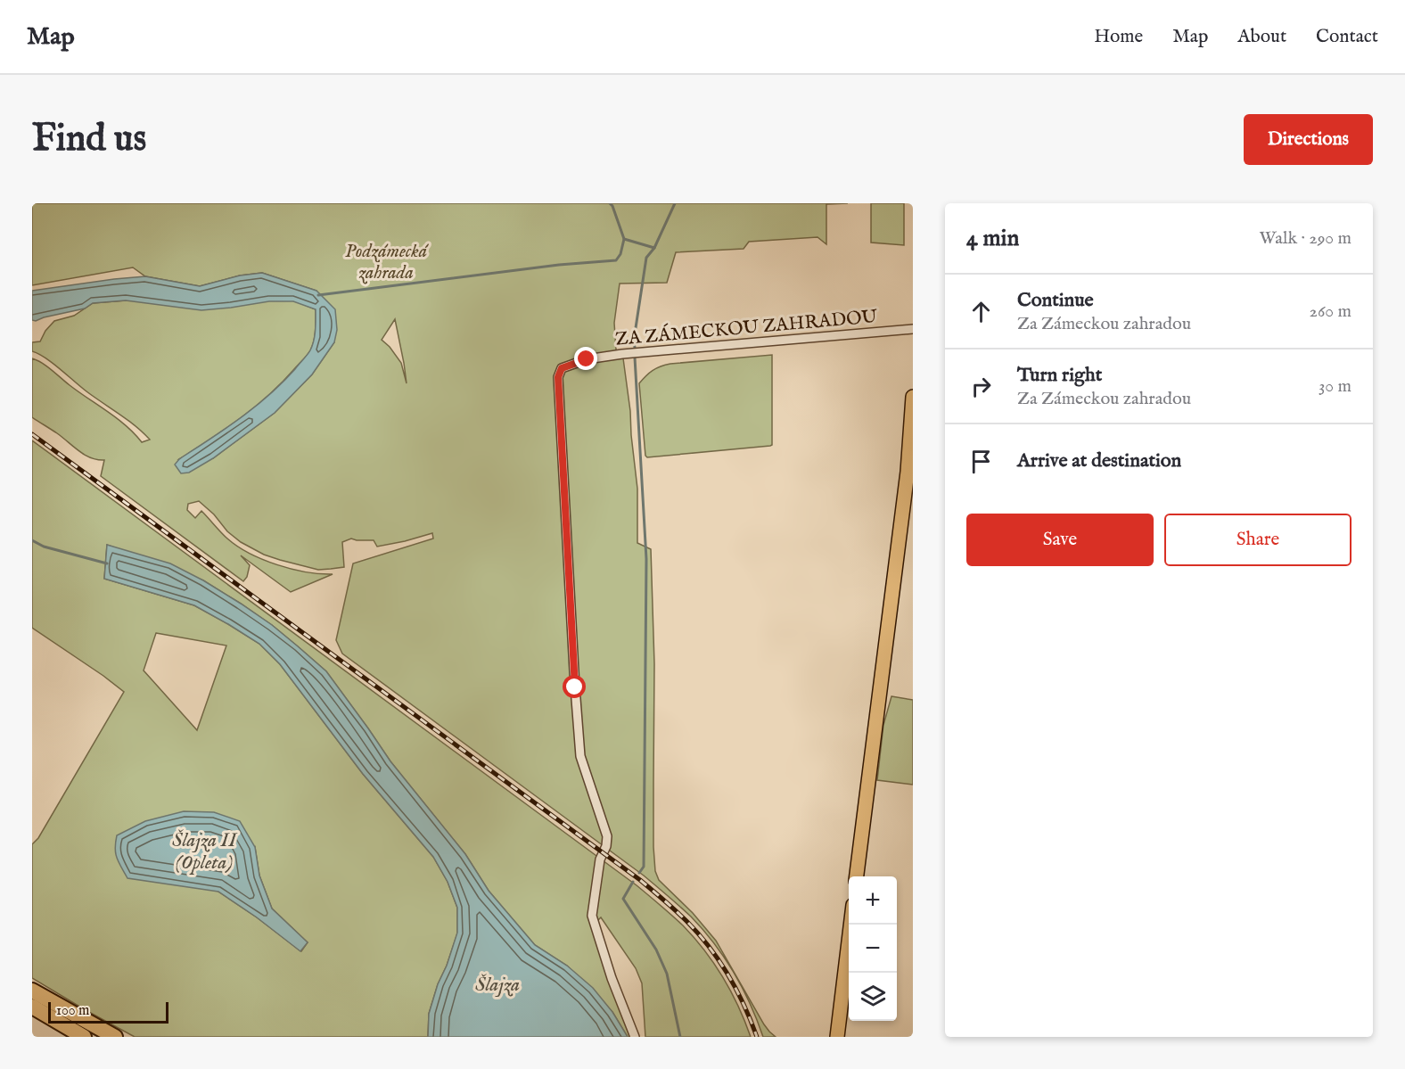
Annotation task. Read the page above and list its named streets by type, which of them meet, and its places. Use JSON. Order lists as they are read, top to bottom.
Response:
{
  "streets": {
    "street": ["ZA ZÁMECKOU ZAHRADOU"]
  },
  "water": ["Šlajza II (Opleta)", "Šlajza"],
  "parks": ["Podzámecká zahrada"],
  "scale_bar": "100 m",
  "page": {
    "header": "Map",
    "nav": [
      "Home",
      "Map",
      "About",
      "Contact"
    ],
    "buttons": [
      "Directions",
      ["Save", "Share"]
    ],
    "title": "Find us",
    "heading": ["4 min", "Walk · 290 m"],
    "list": [
      ["Continue", "Za Zámeckou zahradou", "260 m"],
      ["Turn right", "Za Zámeckou zahradou", "30 m"],
      "Arrive at destination"
    ],
    "map_buttons": ["+", "−"],
    "scale": "100 m"
  }
}
